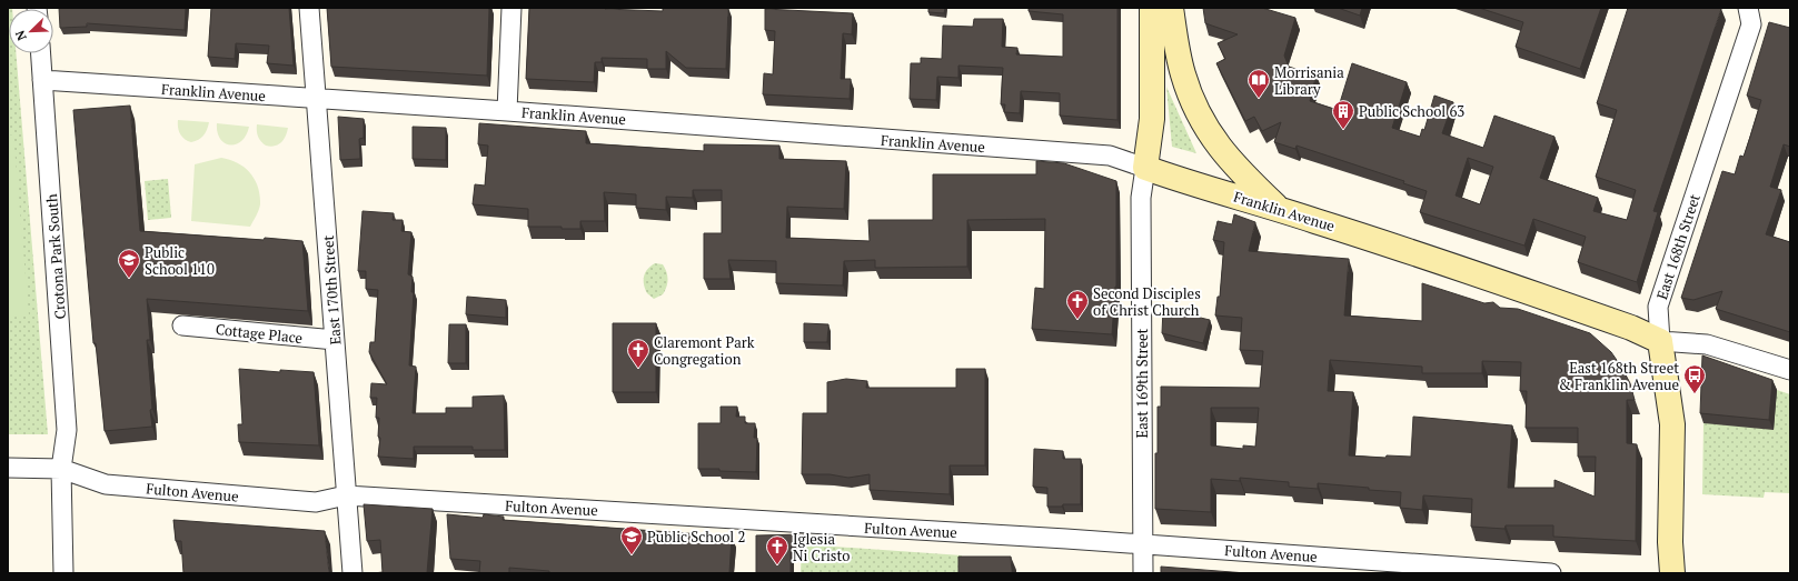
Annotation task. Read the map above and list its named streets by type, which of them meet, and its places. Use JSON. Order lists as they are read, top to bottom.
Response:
{
  "streets": {
    "street": [
      "Franklin Avenue",
      "East 168th Street",
      "Crotona Park South",
      "East 170th Street",
      "Cottage Place",
      "East 169th Street",
      "Fulton Avenue"
    ]
  },
  "crossings": [
    ["Franklin Avenue", "East 168th Street"],
    ["Franklin Avenue", "Crotona Park South"],
    ["Franklin Avenue", "East 170th Street"],
    ["Franklin Avenue", "East 169th Street"],
    ["Crotona Park South", "Fulton Avenue"],
    ["East 170th Street", "Cottage Place"],
    ["East 170th Street", "Fulton Avenue"],
    ["East 169th Street", "Fulton Avenue"]
  ],
  "places": {
    "library": ["Morrisania Library"],
    "building": ["Public School 63"],
    "school or university": ["Public School 110", "Public School 2"],
    "church": ["Second Disciples of Christ Church", "Claremont Park Congregation", "Iglesia Ni Cristo"],
    "bus stop": ["East 168th Street & Franklin Avenue"]
  },
  "north": "bottom left"
}
